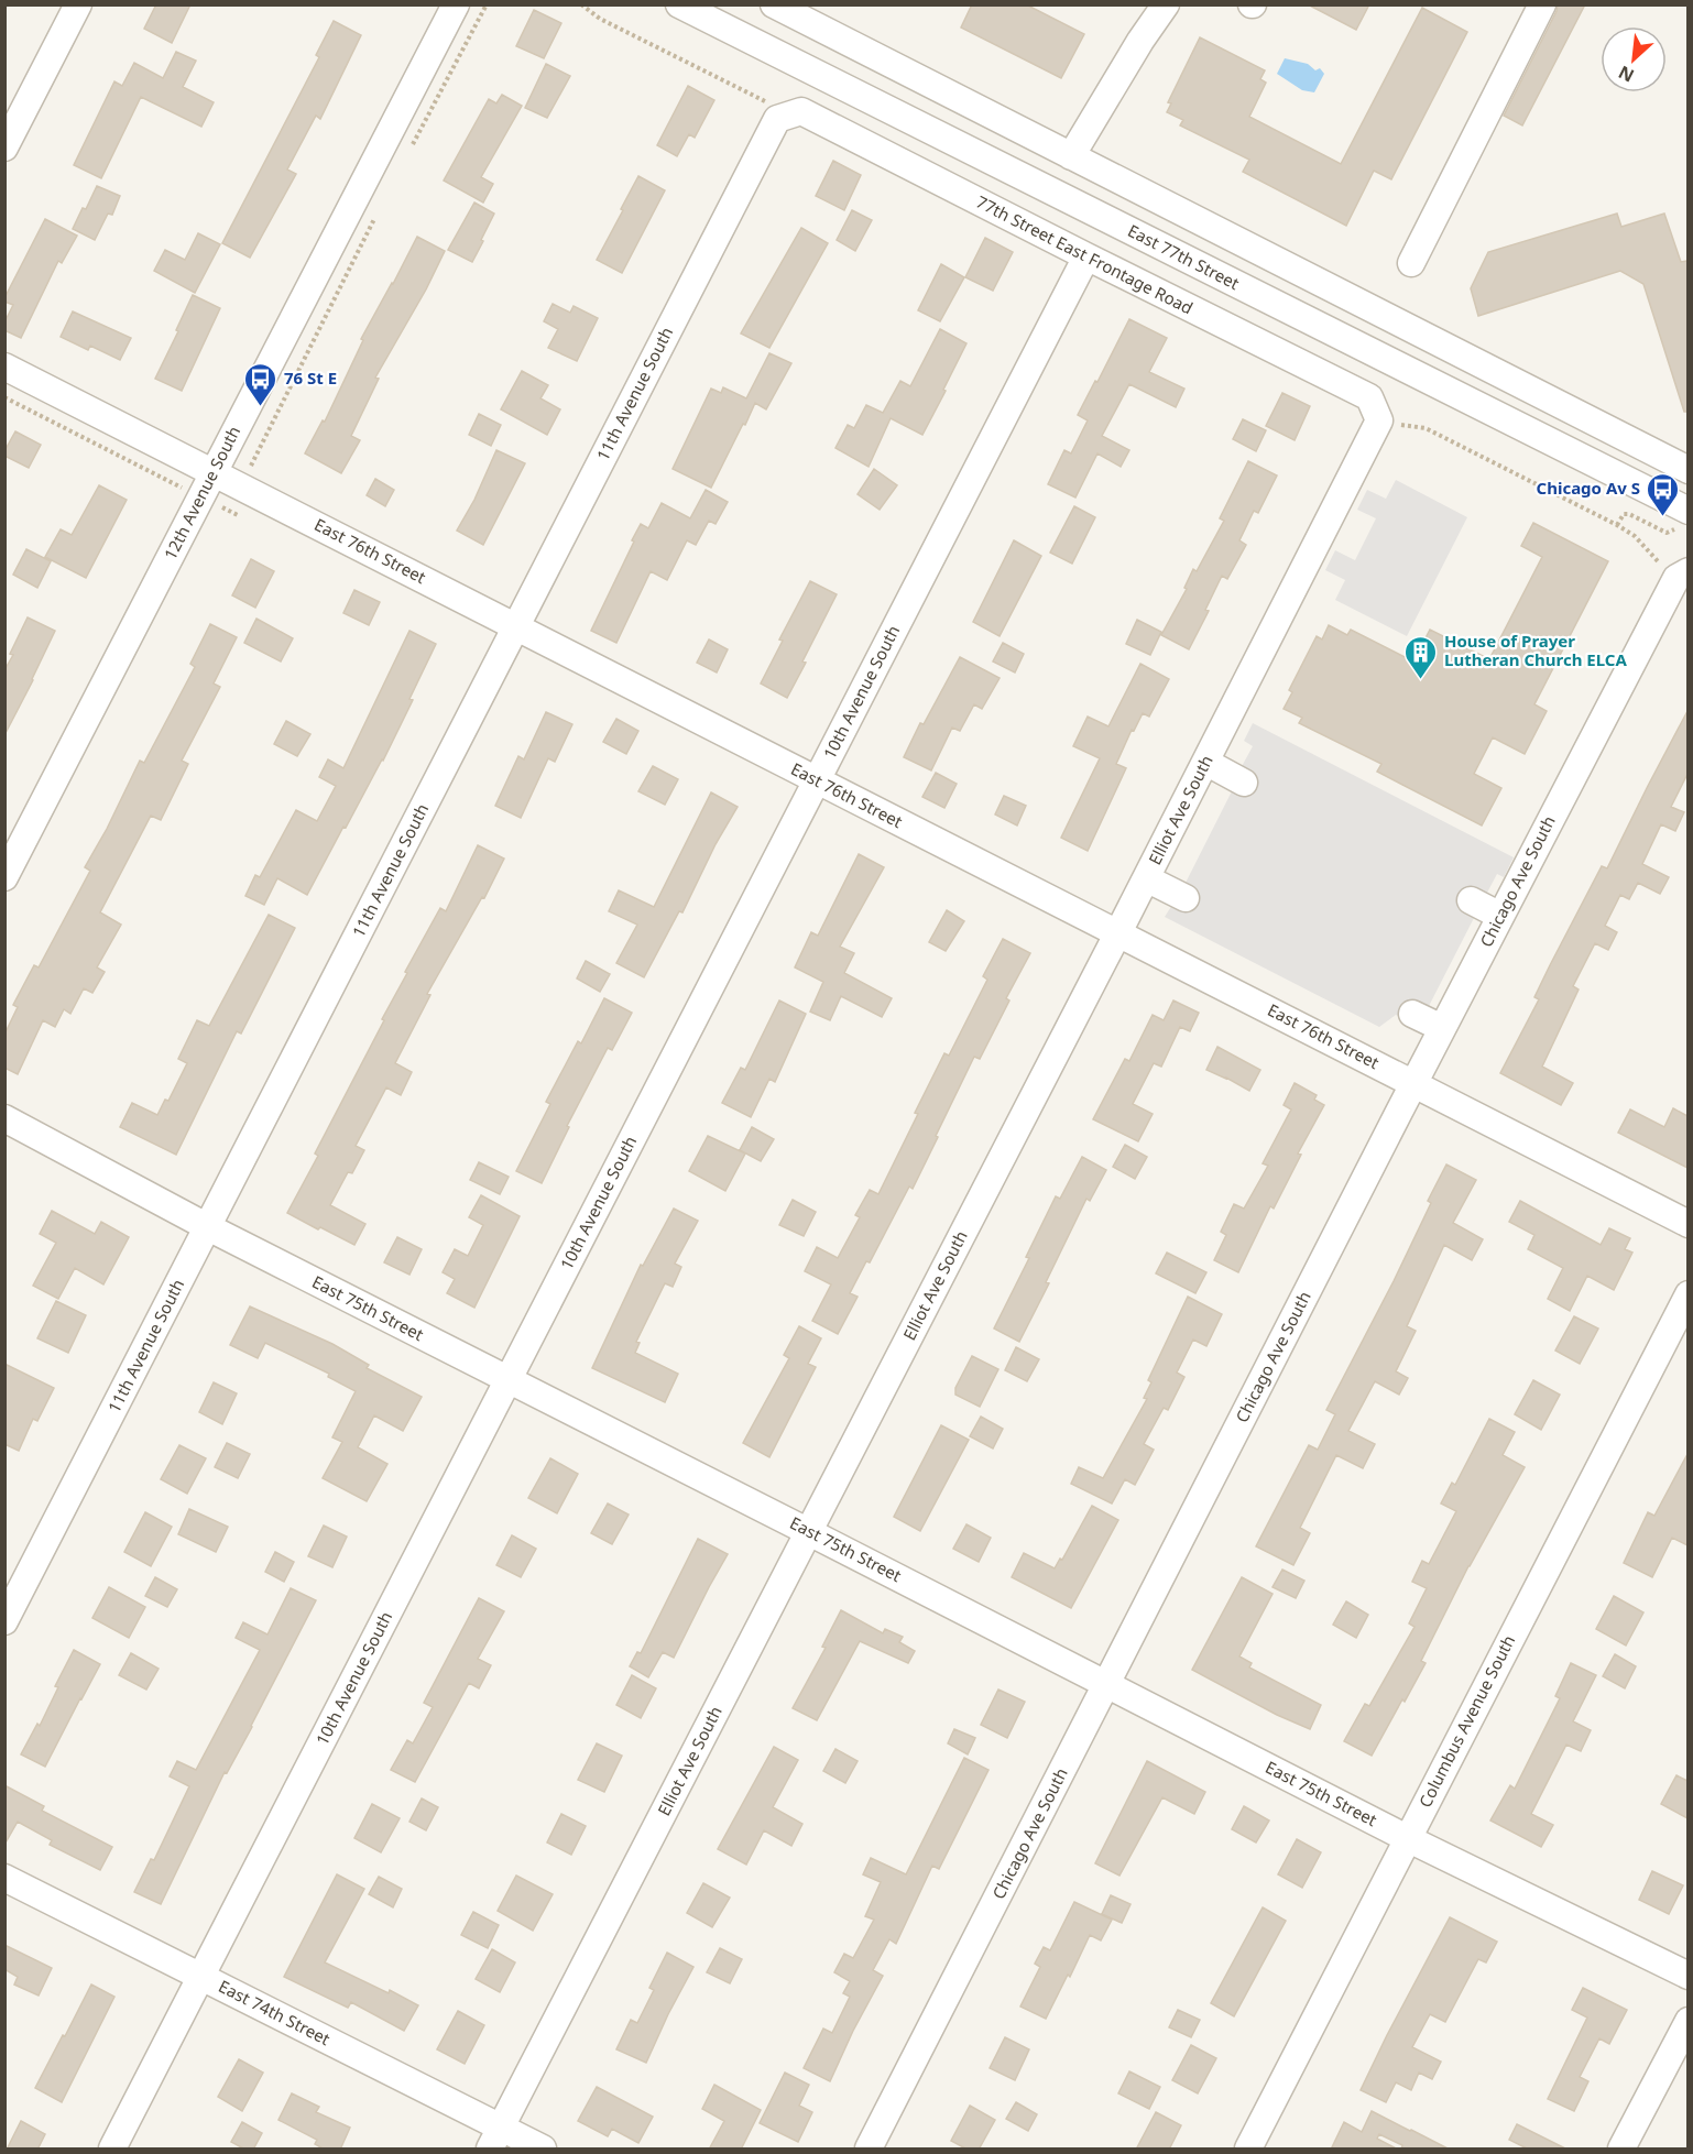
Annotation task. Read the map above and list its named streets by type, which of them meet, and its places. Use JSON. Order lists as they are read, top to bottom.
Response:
{
  "streets": {
    "street": [
      "77th Street East Frontage Road",
      "East 77th Street",
      "11th Avenue South",
      "12th Avenue South",
      "East 76th Street",
      "10th Avenue South",
      "Elliot Ave South",
      "Chicago Ave South",
      "East 75th Street",
      "Columbus Avenue South",
      "East 74th Street"
    ]
  },
  "crossings": [
    ["77th Street East Frontage Road", "11th Avenue South"],
    ["77th Street East Frontage Road", "10th Avenue South"],
    ["77th Street East Frontage Road", "Elliot Ave South"],
    ["11th Avenue South", "East 76th Street"],
    ["11th Avenue South", "East 75th Street"],
    ["12th Avenue South", "East 76th Street"],
    ["East 76th Street", "10th Avenue South"],
    ["East 76th Street", "Elliot Ave South"],
    ["East 76th Street", "Chicago Ave South"],
    ["10th Avenue South", "East 75th Street"],
    ["10th Avenue South", "East 74th Street"],
    ["Elliot Ave South", "East 75th Street"],
    ["Elliot Ave South", "East 74th Street"],
    ["Chicago Ave South", "East 75th Street"],
    ["East 75th Street", "Columbus Avenue South"]
  ],
  "places": {
    "bus stop": ["76 St E", "Chicago Av S"],
    "building": ["House of Prayer Lutheran Church ELCA"]
  },
  "north": "bottom left"
}
